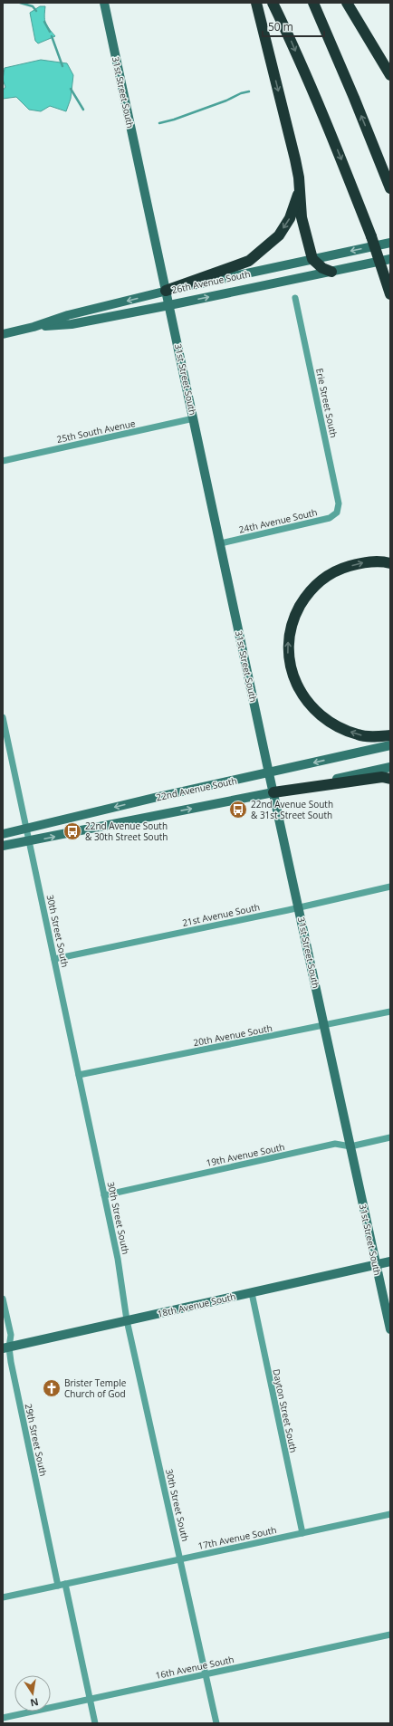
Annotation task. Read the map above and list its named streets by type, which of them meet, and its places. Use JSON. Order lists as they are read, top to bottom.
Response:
{
  "streets": {
    "main road": [
      "31st Street South",
      "26th Avenue South",
      "22nd Avenue South",
      "18th Avenue South"
    ],
    "street": [
      "Erie Street South",
      "25th South Avenue",
      "24th Avenue South",
      "21st Avenue South",
      "30th Street South",
      "20th Avenue South",
      "19th Avenue South",
      "Dayton Street South",
      "29th Street South",
      "17th Avenue South",
      "16th Avenue South"
    ]
  },
  "crossings": [
    ["31st Street South", "26th Avenue South"],
    ["31st Street South", "25th South Avenue"],
    ["31st Street South", "24th Avenue South"],
    ["31st Street South", "22nd Avenue South"],
    ["31st Street South", "21st Avenue South"],
    ["31st Street South", "20th Avenue South"],
    ["31st Street South", "19th Avenue South"],
    ["31st Street South", "18th Avenue South"],
    ["Erie Street South", "24th Avenue South"],
    ["22nd Avenue South", "30th Street South"],
    ["21st Avenue South", "30th Street South"],
    ["30th Street South", "20th Avenue South"],
    ["30th Street South", "19th Avenue South"],
    ["30th Street South", "18th Avenue South"],
    ["30th Street South", "17th Avenue South"],
    ["30th Street South", "16th Avenue South"],
    ["18th Avenue South", "Dayton Street South"],
    ["18th Avenue South", "29th Street South"],
    ["Dayton Street South", "17th Avenue South"],
    ["29th Street South", "17th Avenue South"],
    ["29th Street South", "16th Avenue South"]
  ],
  "places": {
    "bus stop": ["22nd Avenue South & 31st Street South", "22nd Avenue South & 30th Street South"],
    "church": ["Brister Temple Church of God"]
  },
  "scale_bar": "50 m",
  "north": "bottom"
}
